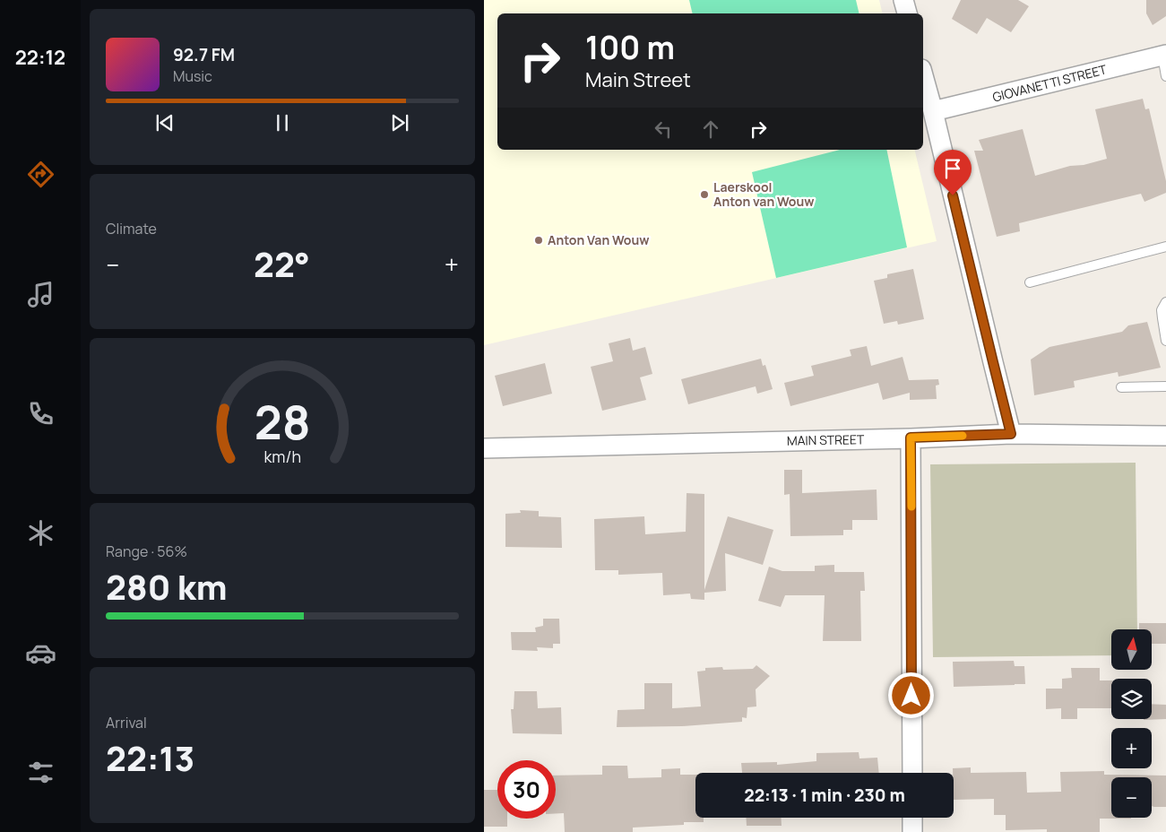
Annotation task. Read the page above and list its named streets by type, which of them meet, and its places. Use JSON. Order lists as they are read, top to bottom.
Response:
{
  "streets": {
    "street": ["GIOVANETTI STREET", "MAIN STREET"]
  },
  "places": ["Laerskool Anton van Wouw", "Anton Van Wouw"],
  "north": "top",
  "page": {
    "tabs": "22:12",
    "turn": ["100 m", "Main Street"],
    "song": ["92.7 FM", "Music"],
    "tile": [
      "Climate",
      ["Range · 56%", "280 km"],
      ["Arrival", "22:13"]
    ],
    "heat": ["−", "22°", "+"],
    "map_buttons": ["+", "−"],
    "limit": "30",
    "trip": "22:13 · 1 min · 230 m",
    "gauge": ["28", "km/h"]
  }
}
